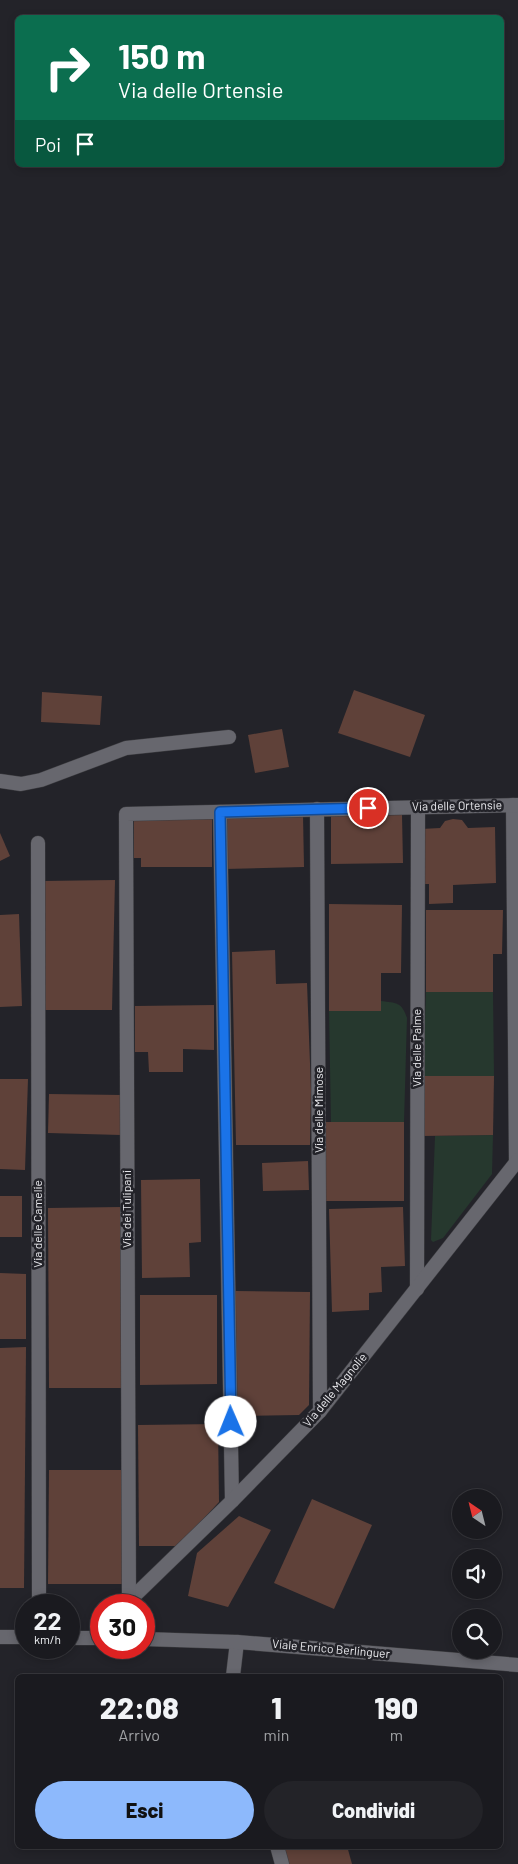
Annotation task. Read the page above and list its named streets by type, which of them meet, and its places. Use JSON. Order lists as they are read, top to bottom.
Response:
{
  "streets": {
    "street": [
      "Via delle Ortensie",
      "Via delle Palme",
      "Via delle Mimose",
      "Via dei Tulipani",
      "Via delle Camelie",
      "Via delle Magnolie",
      "Viale Enrico Berlinguer"
    ]
  },
  "crossings": [
    ["Via delle Ortensie", "Via delle Palme"],
    ["Via delle Ortensie", "Via delle Mimose"],
    ["Via delle Ortensie", "Via dei Tulipani"],
    ["Via delle Palme", "Via delle Magnolie"],
    ["Via delle Mimose", "Via delle Magnolie"]
  ],
  "north": "top left",
  "page": {
    "turn": ["150 m", "Via delle Ortensie"],
    "then": "Poi",
    "speed": "22 km/h",
    "limit": "30",
    "eta": [
      "22:08",
      "Arrivo",
      "1",
      "min",
      "190",
      "m"
    ],
    "buttons": ["Esci", "Condividi"]
  }
}
